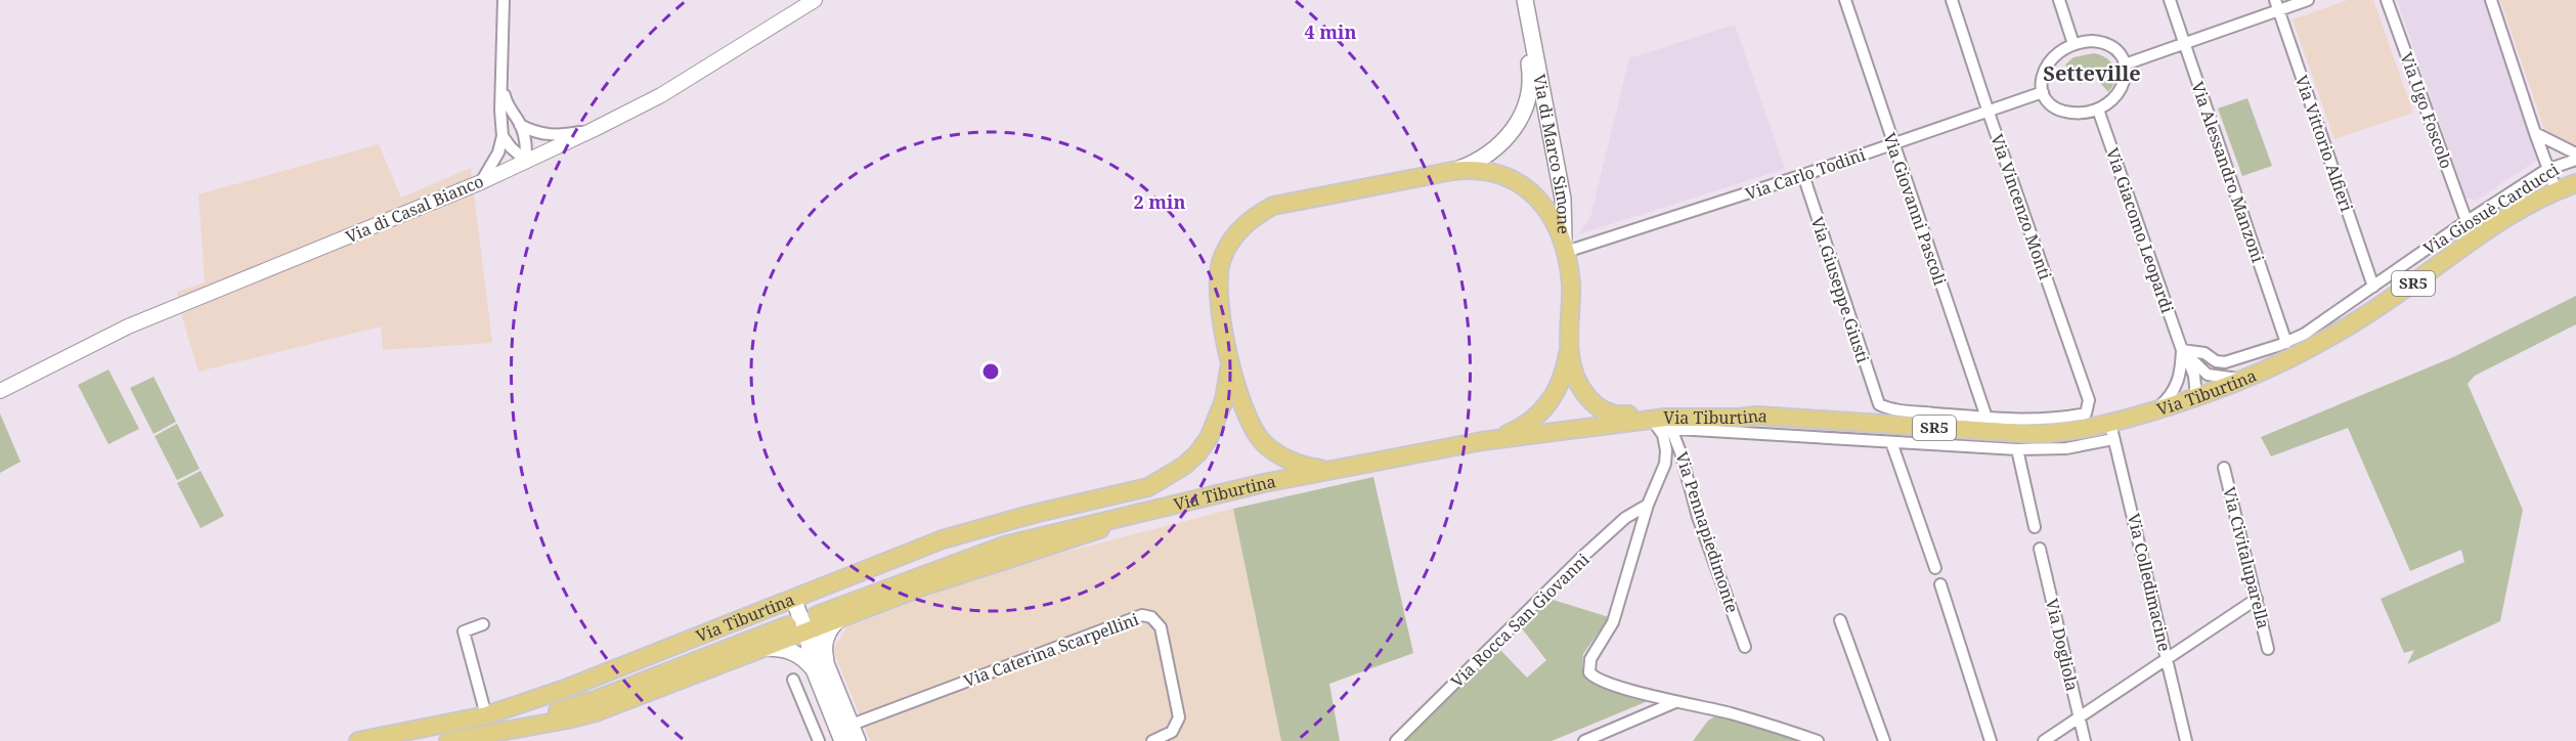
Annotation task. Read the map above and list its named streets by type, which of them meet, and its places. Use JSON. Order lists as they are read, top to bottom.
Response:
{
  "streets": {
    "main road": ["Via di Marco Simone", "SR5", "Via Tiburtina"],
    "street": [
      "Via Ugo Foscolo",
      "Via Vittorio Alfieri",
      "Via Alessandro Manzoni",
      "Via Carlo Todini",
      "Via Vincenzo Monti",
      "Via di Casal Bianco",
      "Via Giovanni Pascoli",
      "Via Giosuè Carducci",
      "Via Giacomo Leopardi",
      "Via Giuseppe Giusti",
      "Via Pennapiedimonte",
      "Via Civitaluparella",
      "Via Colledimacine",
      "Via Rocca San Giovanni",
      "Via Dogliola",
      "Via Caterina Scarpellini"
    ]
  },
  "crossings": [
    ["Via Ugo Foscolo", "Via Giosuè Carducci"],
    ["Via Vittorio Alfieri", "Via Giosuè Carducci"],
    ["Via di Marco Simone", "Via Carlo Todini"],
    ["Via di Marco Simone", "Via Tiburtina"],
    ["Via Alessandro Manzoni", "Via Giosuè Carducci"],
    ["Via Carlo Todini", "Via Vincenzo Monti"],
    ["Via Carlo Todini", "Via Giovanni Pascoli"],
    ["Via Carlo Todini", "Via Giacomo Leopardi"],
    ["Via Carlo Todini", "Via Giuseppe Giusti"],
    ["Via Vincenzo Monti", "Via Giovanni Pascoli"],
    ["Via Vincenzo Monti", "Via Giuseppe Giusti"],
    ["Via Giovanni Pascoli", "Via Giuseppe Giusti"],
    ["Via Giosuè Carducci", "Via Giacomo Leopardi"],
    ["Via Giacomo Leopardi", "Via Tiburtina"],
    ["Via Tiburtina", "Via Pennapiedimonte"],
    ["Via Tiburtina", "Via Colledimacine"]
  ],
  "districts": ["Setteville"],
  "rings": ["4 min", "2 min"]
}
